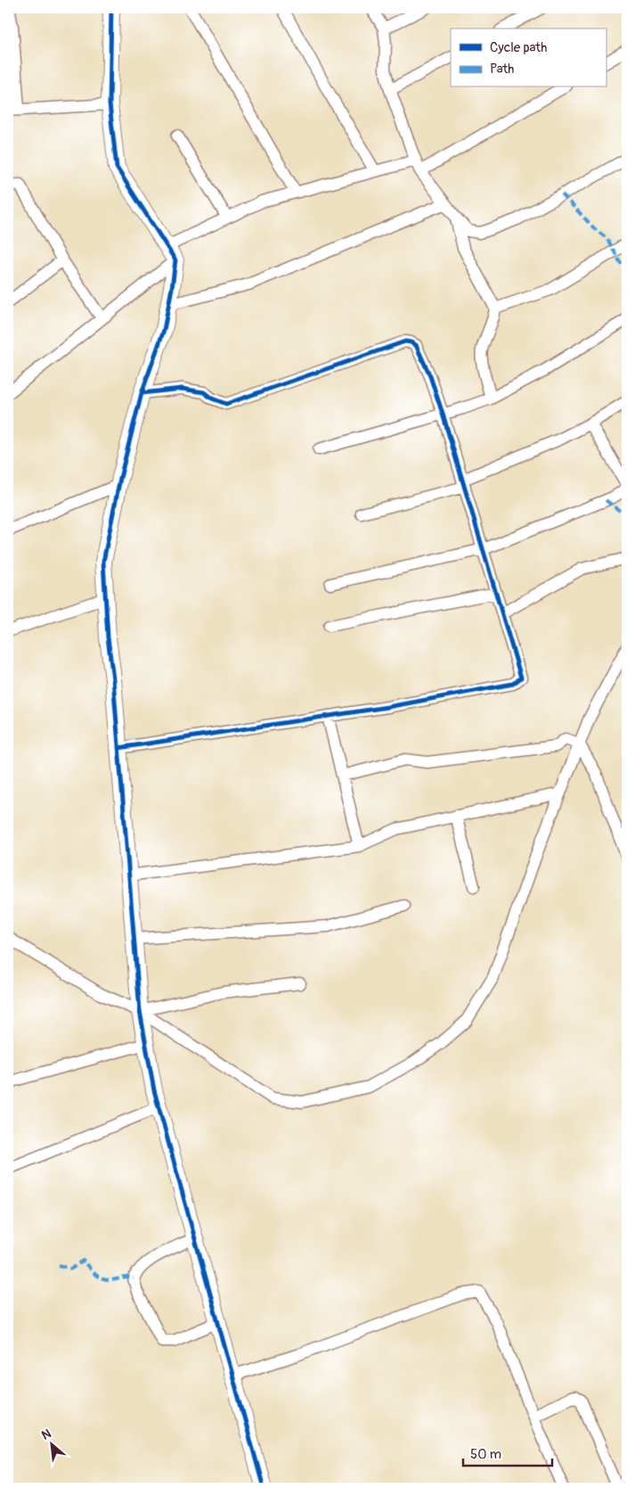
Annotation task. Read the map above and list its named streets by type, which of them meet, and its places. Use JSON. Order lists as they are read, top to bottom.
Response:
{
  "legend": ["Cycle path", "Path"],
  "scale_bar": "50 m",
  "north": "top left"
}
